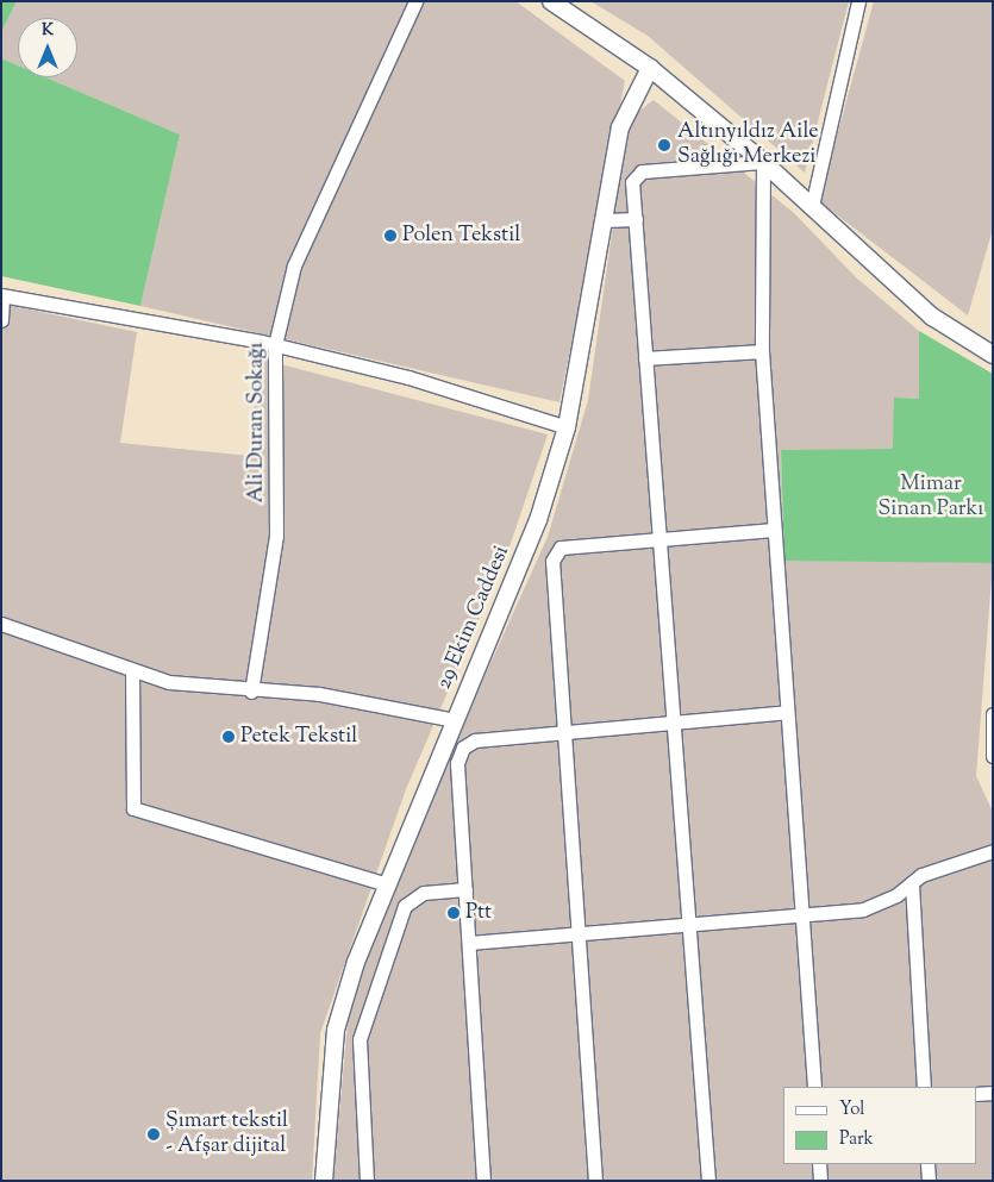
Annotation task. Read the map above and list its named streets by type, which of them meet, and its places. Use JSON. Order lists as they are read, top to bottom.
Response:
{
  "streets": {
    "street": ["Ali Duran Sokağı", "29 Ekim Caddesi"]
  },
  "parks": ["Mimar Sinan Parkı"],
  "places": [
    "Altınyıldız Aile Sağlığı Merkezi",
    "Polen Tekstil",
    "Petek Tekstil",
    "Ptt",
    "Şımart tekstil - Afşar dijital"
  ],
  "legend": ["Yol", "Park"],
  "north": "top"
}
